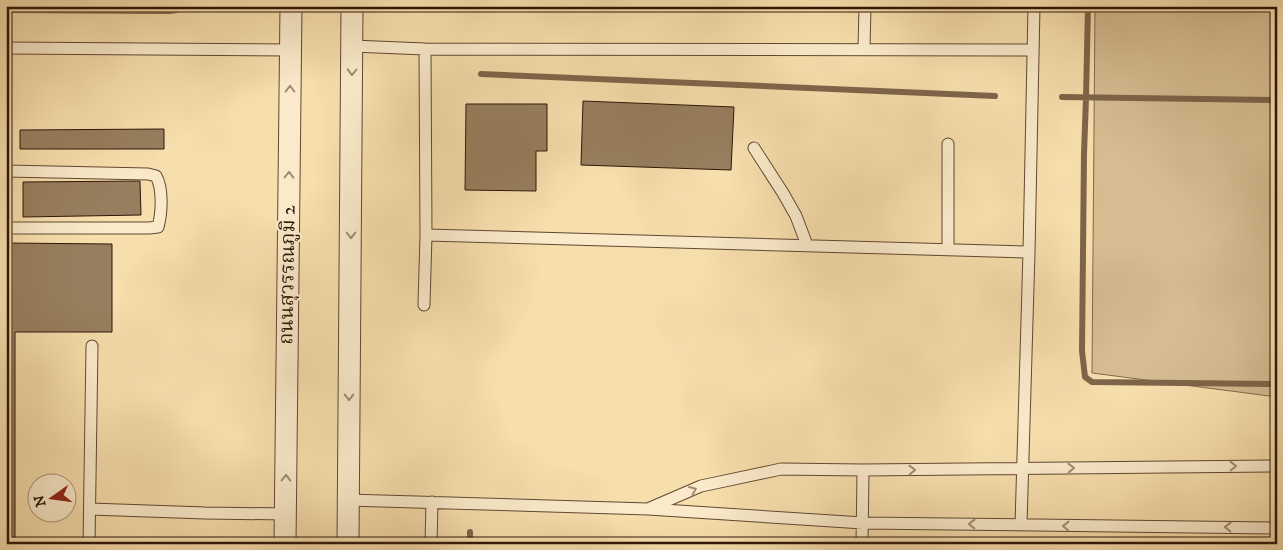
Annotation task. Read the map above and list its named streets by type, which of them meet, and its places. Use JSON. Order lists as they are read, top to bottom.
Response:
{
  "streets": {
    "street": ["ถนนสุวรรณภูมิ 2"]
  },
  "north": "left"
}
